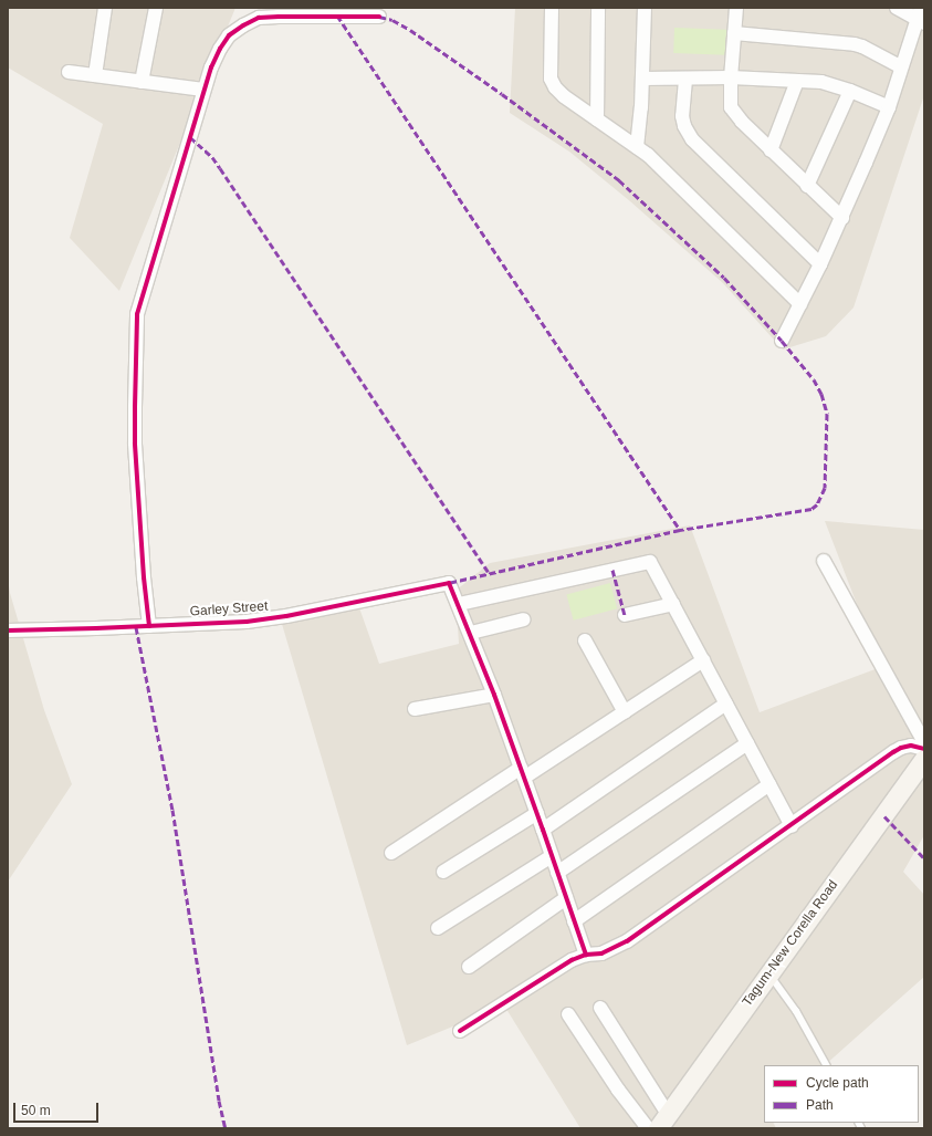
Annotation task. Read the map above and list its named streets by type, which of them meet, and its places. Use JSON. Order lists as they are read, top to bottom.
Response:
{
  "streets": {
    "main road": ["Tagum-New Corella Road"],
    "street": ["Garley Street"]
  },
  "legend": ["Cycle path", "Path"],
  "scale_bar": "50 m"
}
